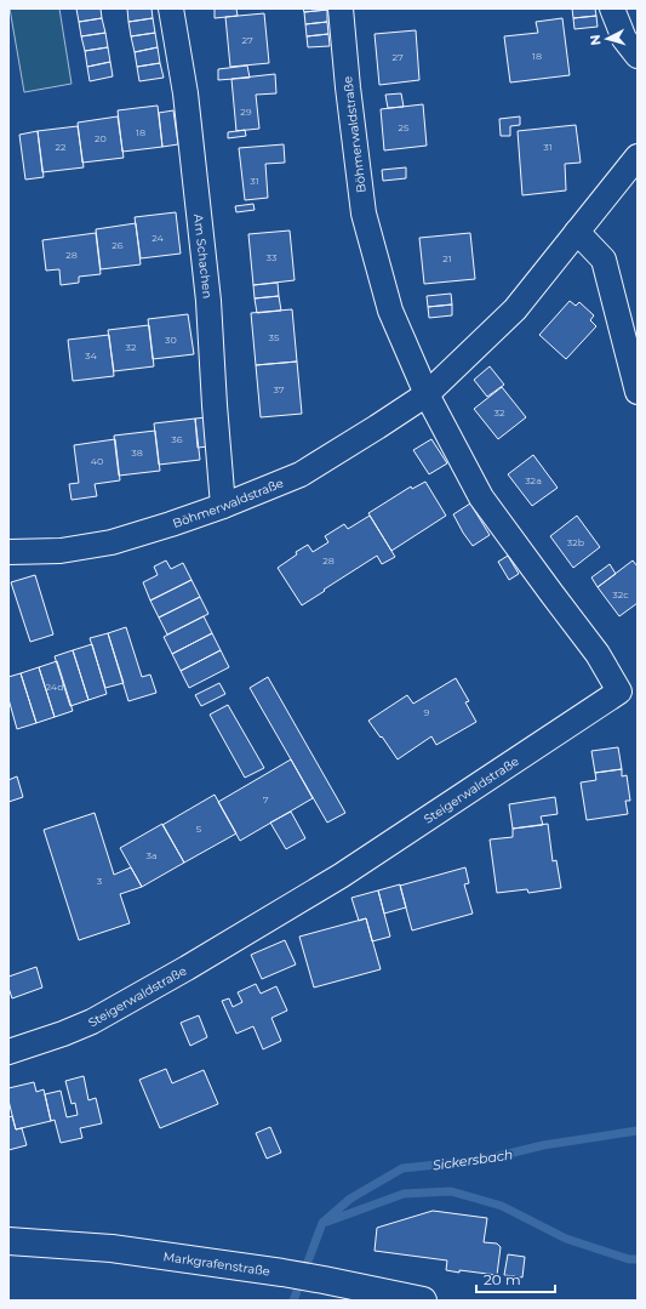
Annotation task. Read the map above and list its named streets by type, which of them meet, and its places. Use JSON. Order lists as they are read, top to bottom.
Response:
{
  "streets": {
    "street": [
      "Böhmerwaldstraße",
      "Am Schachen",
      "Steigerwaldstraße",
      "Markgrafenstraße"
    ]
  },
  "crossings": [
    ["Böhmerwaldstraße", "Am Schachen"],
    ["Böhmerwaldstraße", "Steigerwaldstraße"]
  ],
  "water": ["Sickersbach"],
  "house_numbers": [
    "27",
    "18",
    "27",
    "29",
    "25",
    "18",
    "20",
    "22",
    "31",
    "31",
    "24",
    "26",
    "28",
    "33",
    "21",
    "35",
    "30",
    "32",
    "34",
    "37",
    "32",
    "36",
    "38",
    "40",
    "32a",
    "32b",
    "28",
    "32c",
    "24d",
    "9",
    "7",
    "5",
    "3a",
    "3"
  ],
  "scale_bar": "20 m",
  "north": "left"
}
